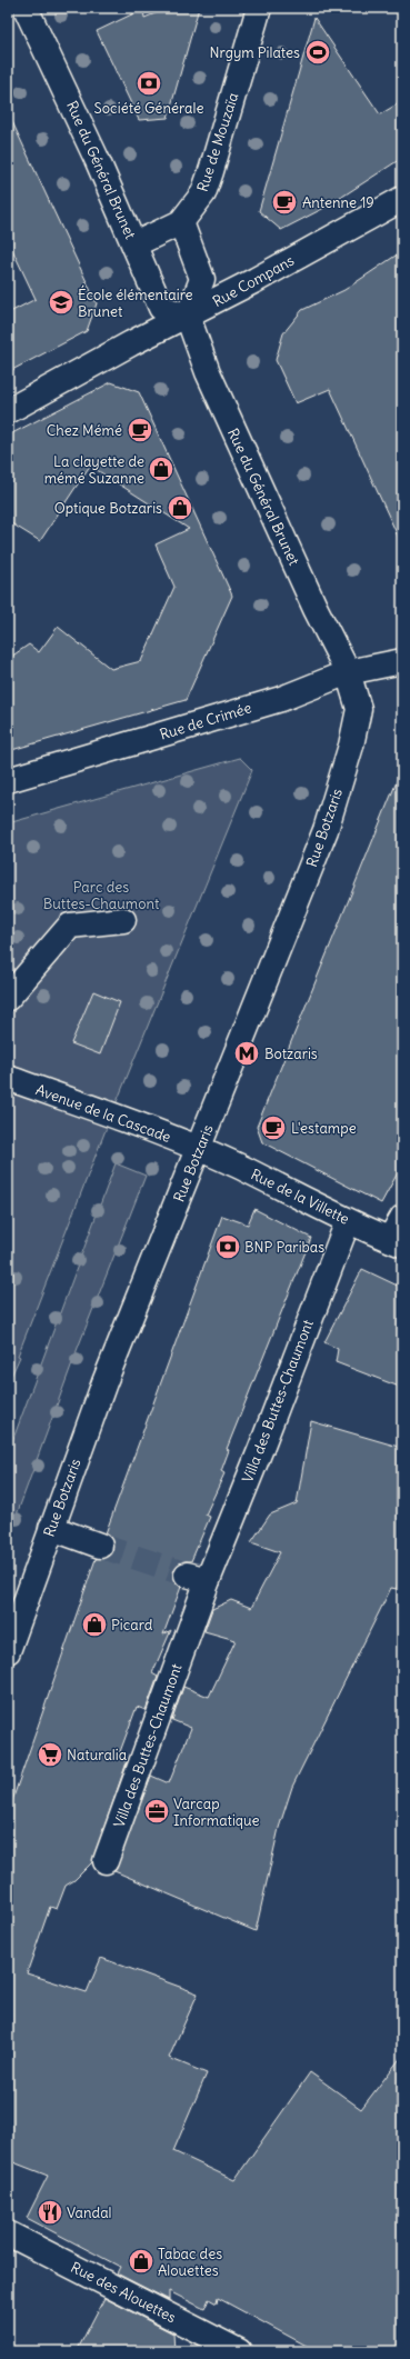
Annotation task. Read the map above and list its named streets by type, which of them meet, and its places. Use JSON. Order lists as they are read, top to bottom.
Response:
{
  "streets": {
    "street": [
      "Rue de Mouzaïa",
      "Rue du Général Brunet",
      "Rue Compans",
      "Rue de Crimée",
      "Rue Botzaris",
      "Avenue de la Cascade",
      "Rue de la Villette",
      "Villa des Buttes-Chaumont",
      "Rue des Alouettes"
    ]
  },
  "crossings": [
    ["Rue de Mouzaïa", "Rue du Général Brunet"],
    ["Rue du Général Brunet", "Rue Compans"],
    ["Rue du Général Brunet", "Rue de Crimée"],
    ["Rue du Général Brunet", "Rue Botzaris"],
    ["Rue de Crimée", "Rue Botzaris"],
    ["Rue Botzaris", "Avenue de la Cascade"],
    ["Rue Botzaris", "Rue de la Villette"],
    ["Avenue de la Cascade", "Rue de la Villette"],
    ["Rue de la Villette", "Villa des Buttes-Chaumont"]
  ],
  "parks": ["Parc des Buttes-Chaumont"],
  "places": {
    "sports": ["Nrgym Pilates"],
    "bank": ["Société Générale", "BNP Paribas"],
    "cafe": ["Antenne 19", "Chez Mémé", "L'estampe"],
    "school or university": ["École élémentaire Brunet"],
    "shop": [
      "La clayette de mémé Suzanne",
      "Optique Botzaris",
      "Picard",
      "Tabac des Alouettes"
    ],
    "metro station": ["Botzaris"],
    "supermarket": ["Naturalia"],
    "office": ["Varcap Informatique"],
    "restaurant": ["Vandal"]
  }
}
